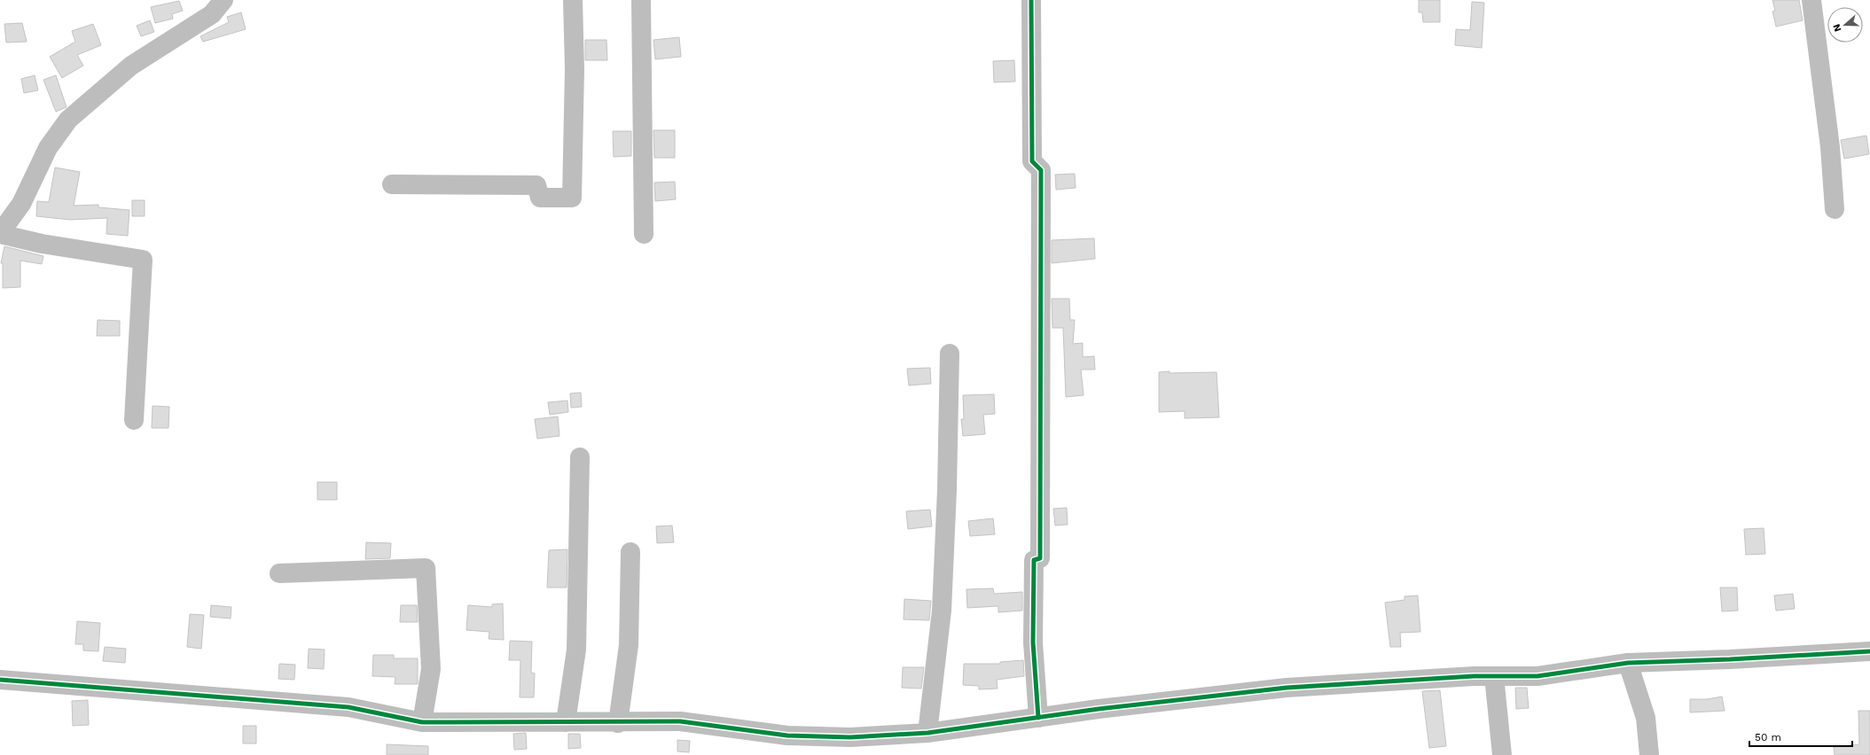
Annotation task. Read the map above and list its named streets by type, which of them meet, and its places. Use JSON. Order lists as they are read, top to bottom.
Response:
{
  "scale_bar": "50 m",
  "north": "left"
}
